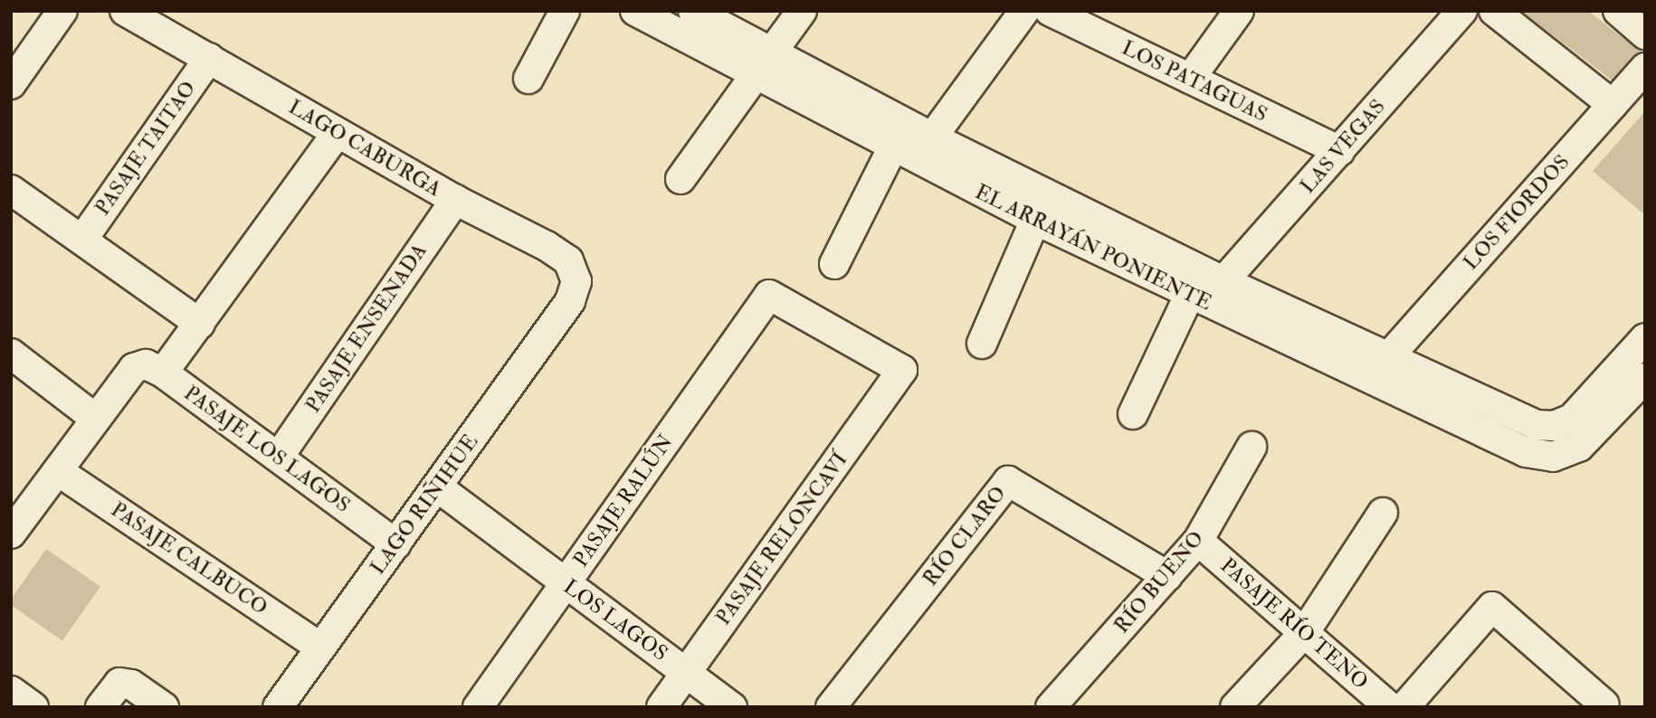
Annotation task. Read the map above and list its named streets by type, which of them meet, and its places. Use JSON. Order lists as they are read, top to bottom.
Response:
{
  "streets": {
    "street": [
      "LOS PATAGUAS",
      "LAS VEGAS",
      "PASAJE TAITAO",
      "LAGO CABURGA",
      "LOS FIORDOS",
      "EL ARRAYÁN PONIENTE",
      "PASAJE ENSENADA",
      "PASAJE LOS LAGOS",
      "PASAJE RALÚN",
      "LAGO RIÑIHUE",
      "RÍO CLARO",
      "PASAJE RELONCAVÍ",
      "PASAJE CALBUCO",
      "RÍO BUENO",
      "LOS LAGOS",
      "PASAJE RÍO TENO"
    ]
  },
  "crossings": [
    ["LOS PATAGUAS", "LAS VEGAS"],
    ["LAS VEGAS", "EL ARRAYÁN PONIENTE"],
    ["PASAJE TAITAO", "LAGO CABURGA"],
    ["LAGO CABURGA", "PASAJE ENSENADA"],
    ["LAGO CABURGA", "LAGO RIÑIHUE"],
    ["LOS FIORDOS", "EL ARRAYÁN PONIENTE"],
    ["PASAJE ENSENADA", "PASAJE LOS LAGOS"],
    ["PASAJE LOS LAGOS", "LAGO RIÑIHUE"],
    ["PASAJE RALÚN", "PASAJE RELONCAVÍ"],
    ["PASAJE RALÚN", "LOS LAGOS"],
    ["LAGO RIÑIHUE", "PASAJE CALBUCO"],
    ["LAGO RIÑIHUE", "LOS LAGOS"],
    ["RÍO CLARO", "RÍO BUENO"],
    ["PASAJE RELONCAVÍ", "LOS LAGOS"],
    ["RÍO BUENO", "PASAJE RÍO TENO"]
  ]
}
